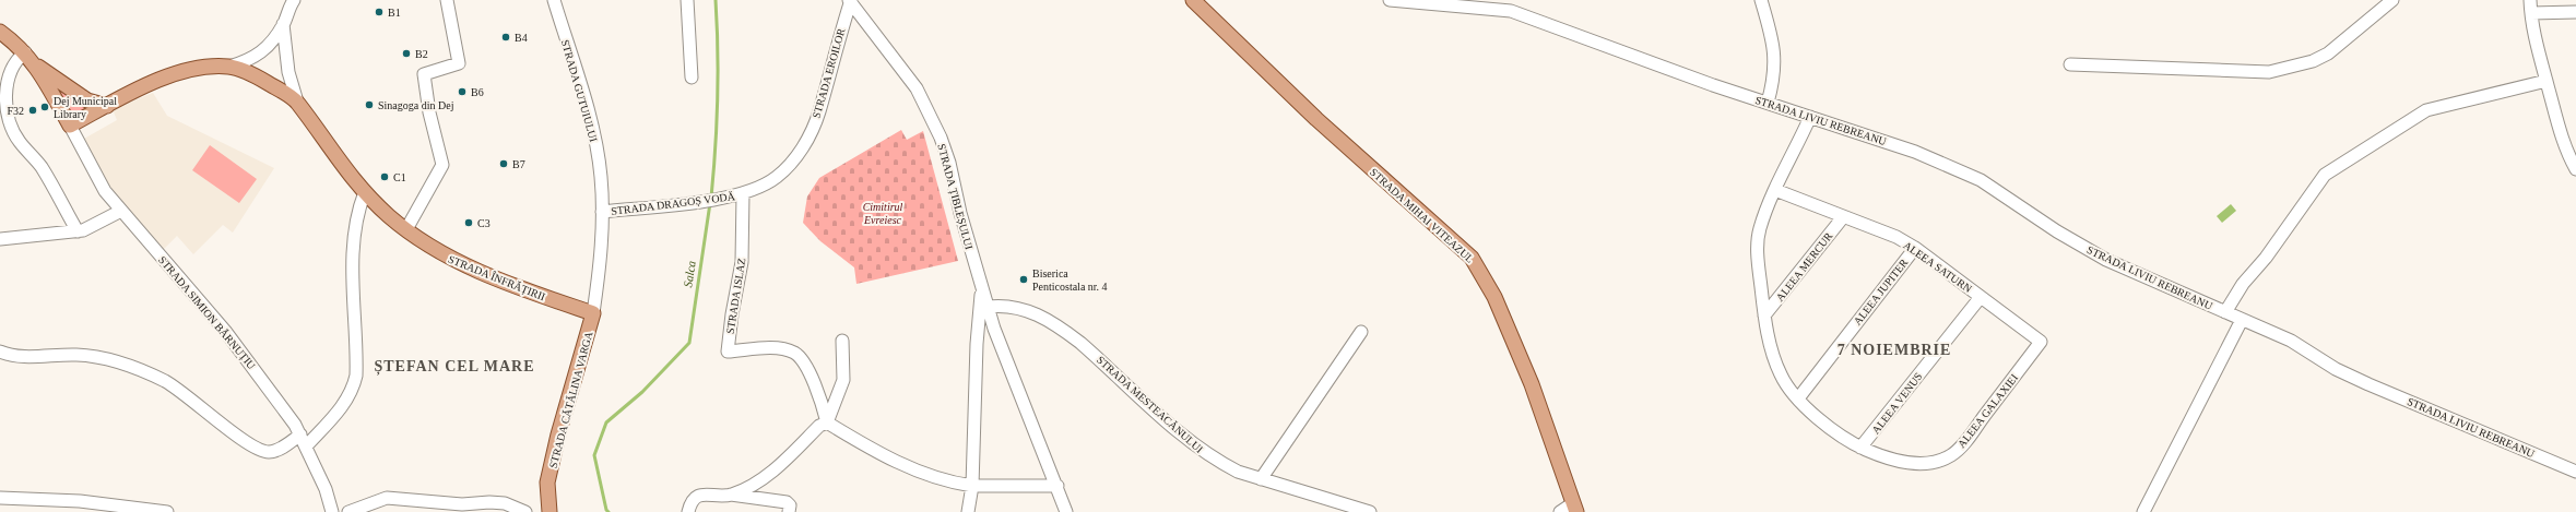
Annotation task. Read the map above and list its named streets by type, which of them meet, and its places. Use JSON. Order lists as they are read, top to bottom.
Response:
{
  "streets": {
    "main road": ["STRADA MIHAI VITEAZUL", "STRADA ÎNFRĂȚIRII", "STRADA CĂTĂLINA VARGA"],
    "street": [
      "STRADA EROILOR",
      "STRADA GUTUIULUI",
      "STRADA LIVIU REBREANU",
      "STRADA ȚIBLEȘULUI",
      "STRADA DRAGOȘ VODĂ",
      "ALEEA MERCUR",
      "ALEEA SATURN",
      "ALEEA JUPITER",
      "STRADA ISLAZ",
      "STRADA SIMION BĂRNUȚIU",
      "ALEEA VENUS",
      "STRADA MESTEACĂNULUI",
      "ALEEA GALAXIEI"
    ]
  },
  "crossings": [
    ["STRADA EROILOR", "STRADA ȚIBLEȘULUI"],
    ["STRADA EROILOR", "STRADA DRAGOȘ VODĂ"],
    ["STRADA EROILOR", "STRADA ISLAZ"],
    ["STRADA GUTUIULUI", "STRADA DRAGOȘ VODĂ"],
    ["STRADA GUTUIULUI", "STRADA ÎNFRĂȚIRII"],
    ["STRADA GUTUIULUI", "STRADA CĂTĂLINA VARGA"],
    ["STRADA LIVIU REBREANU", "ALEEA GALAXIEI"],
    ["STRADA ȚIBLEȘULUI", "STRADA MESTEACĂNULUI"],
    ["STRADA DRAGOȘ VODĂ", "STRADA ISLAZ"],
    ["ALEEA MERCUR", "ALEEA SATURN"],
    ["ALEEA MERCUR", "ALEEA GALAXIEI"],
    ["ALEEA SATURN", "ALEEA JUPITER"],
    ["ALEEA SATURN", "ALEEA VENUS"],
    ["ALEEA SATURN", "ALEEA GALAXIEI"],
    ["STRADA ÎNFRĂȚIRII", "STRADA CĂTĂLINA VARGA"],
    ["ALEEA JUPITER", "ALEEA GALAXIEI"],
    ["ALEEA VENUS", "ALEEA GALAXIEI"]
  ],
  "districts": ["7 NOIEMBRIE", "ȘTEFAN CEL MARE"],
  "water": ["Salca"],
  "parks": ["Cimitirul Evreiesc"],
  "places": [
    "B1",
    "B4",
    "B2",
    "B6",
    "Sinagoga din Dej",
    "Dej Municipal Library",
    "F32",
    "B7",
    "C1",
    "C3",
    "Biserica Penticostala nr. 4"
  ]
}
